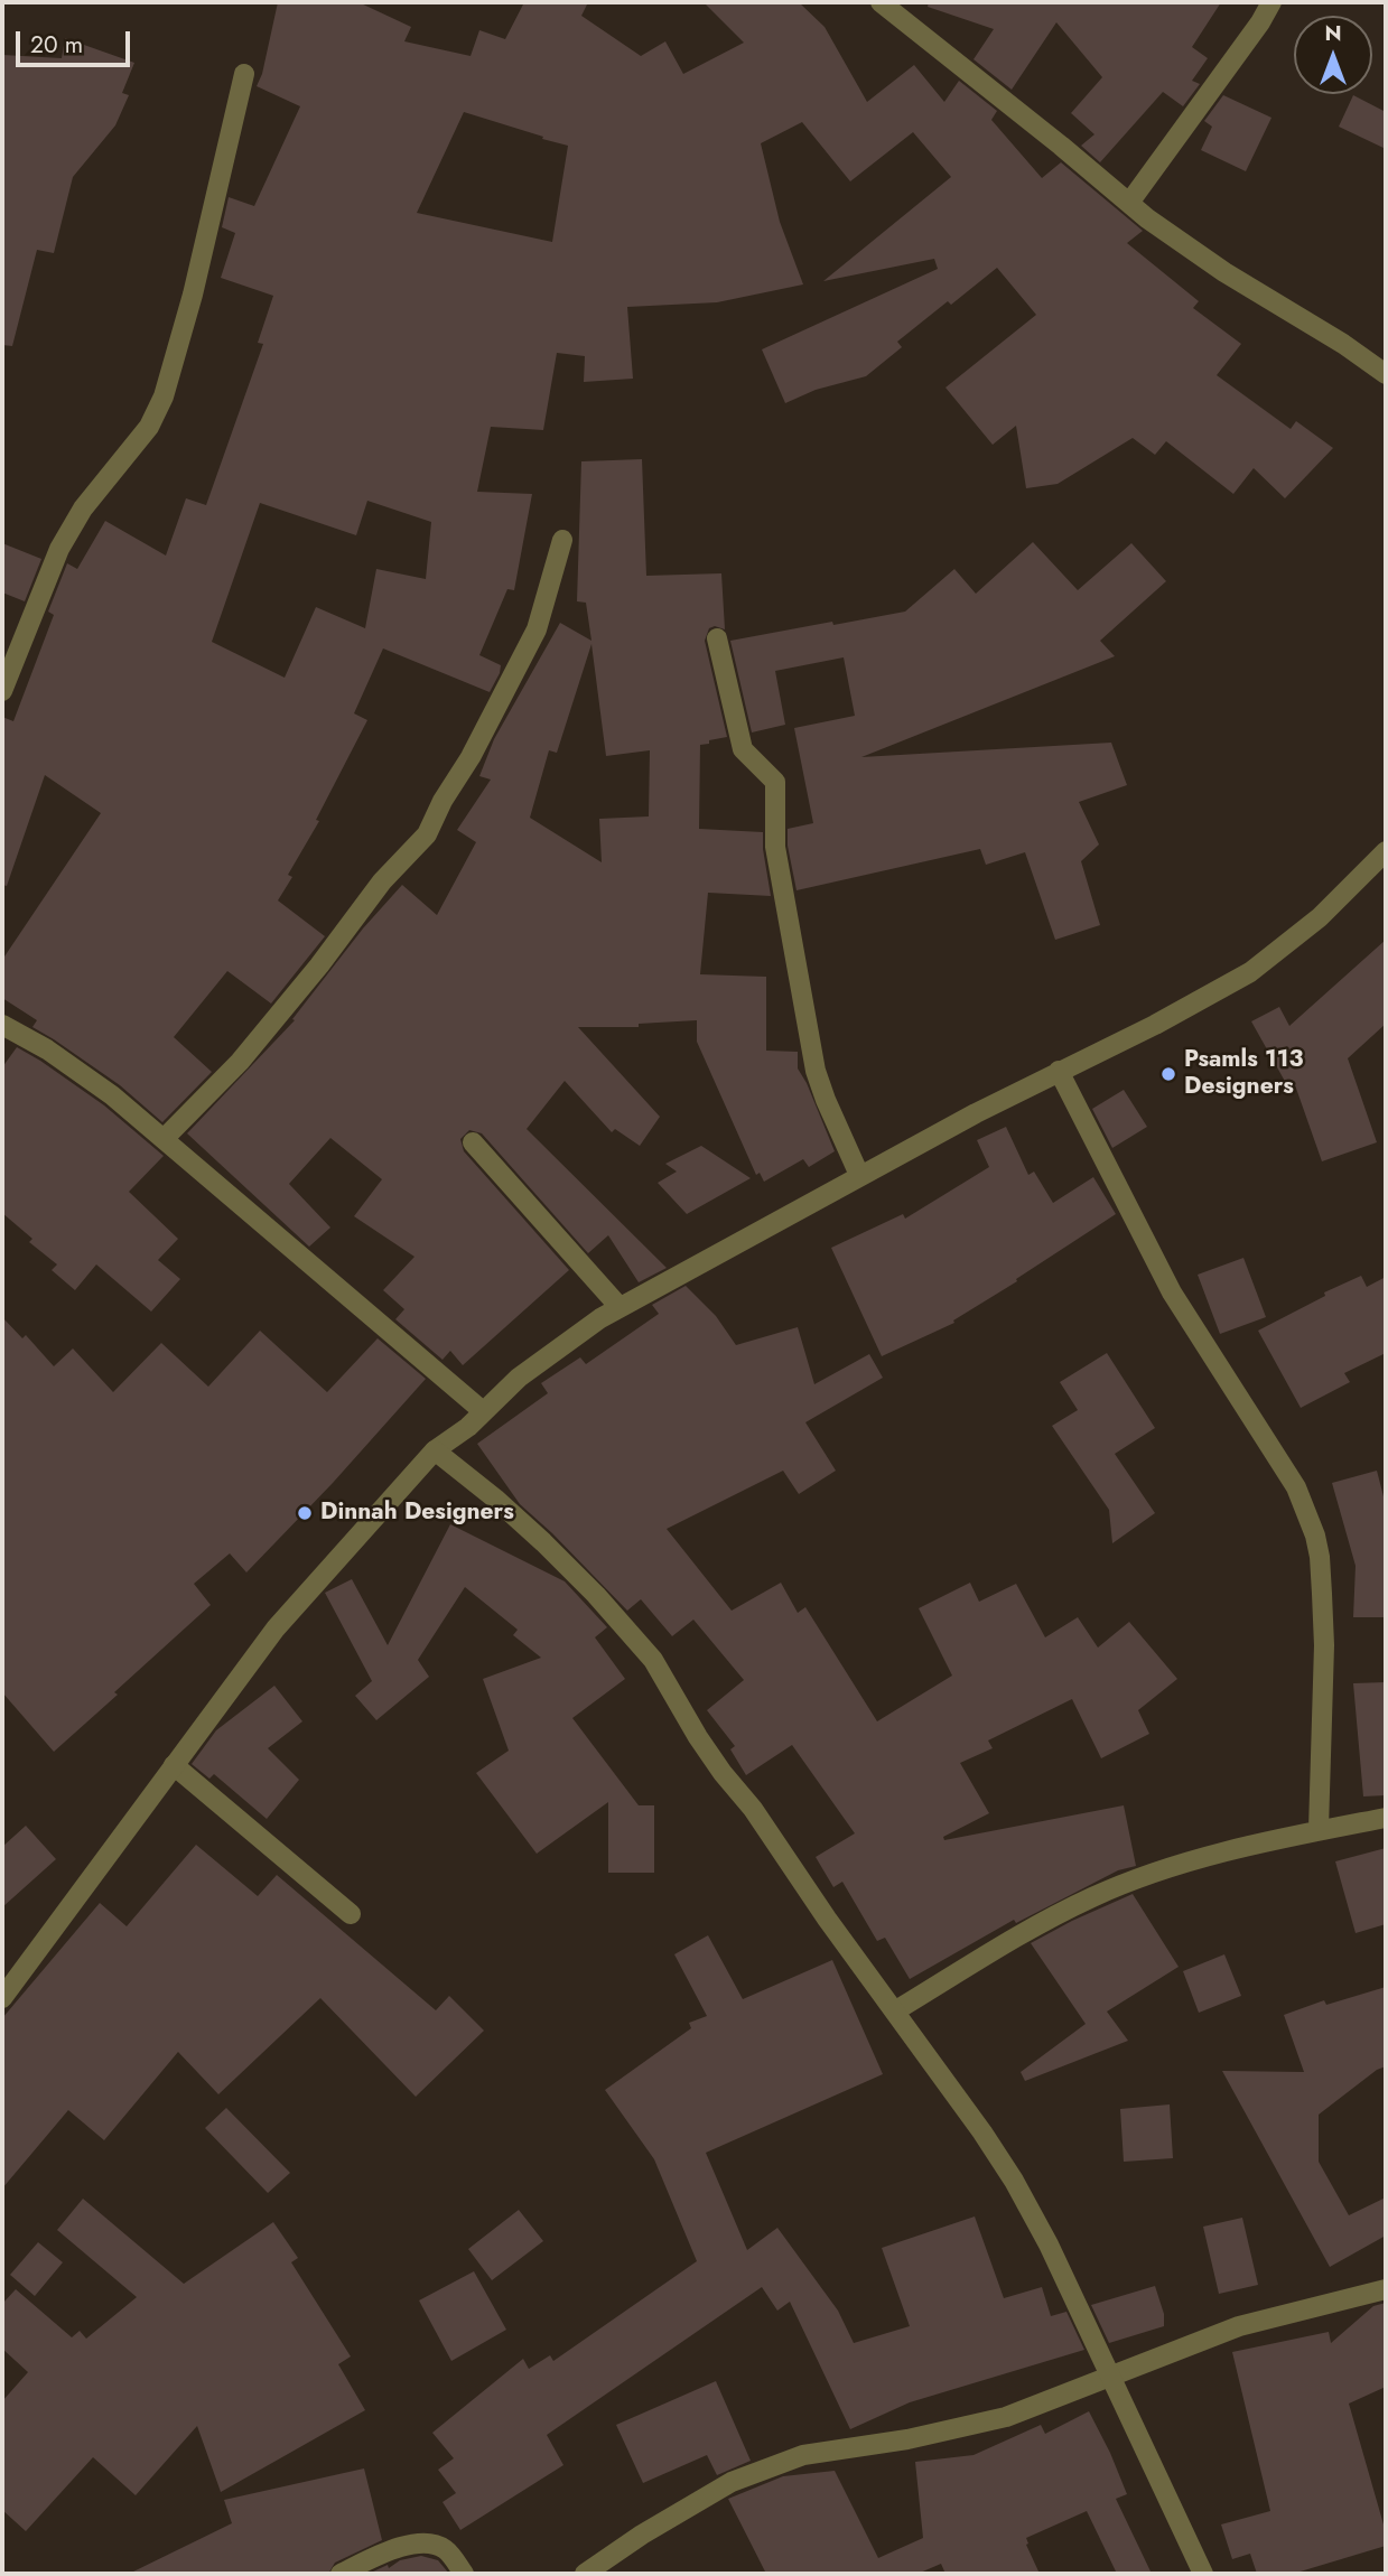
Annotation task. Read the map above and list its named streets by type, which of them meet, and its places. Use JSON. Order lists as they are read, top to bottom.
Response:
{
  "places": ["Psamls 113 Designers", "Dinnah Designers"],
  "scale_bar": "20 m",
  "north": "top"
}
